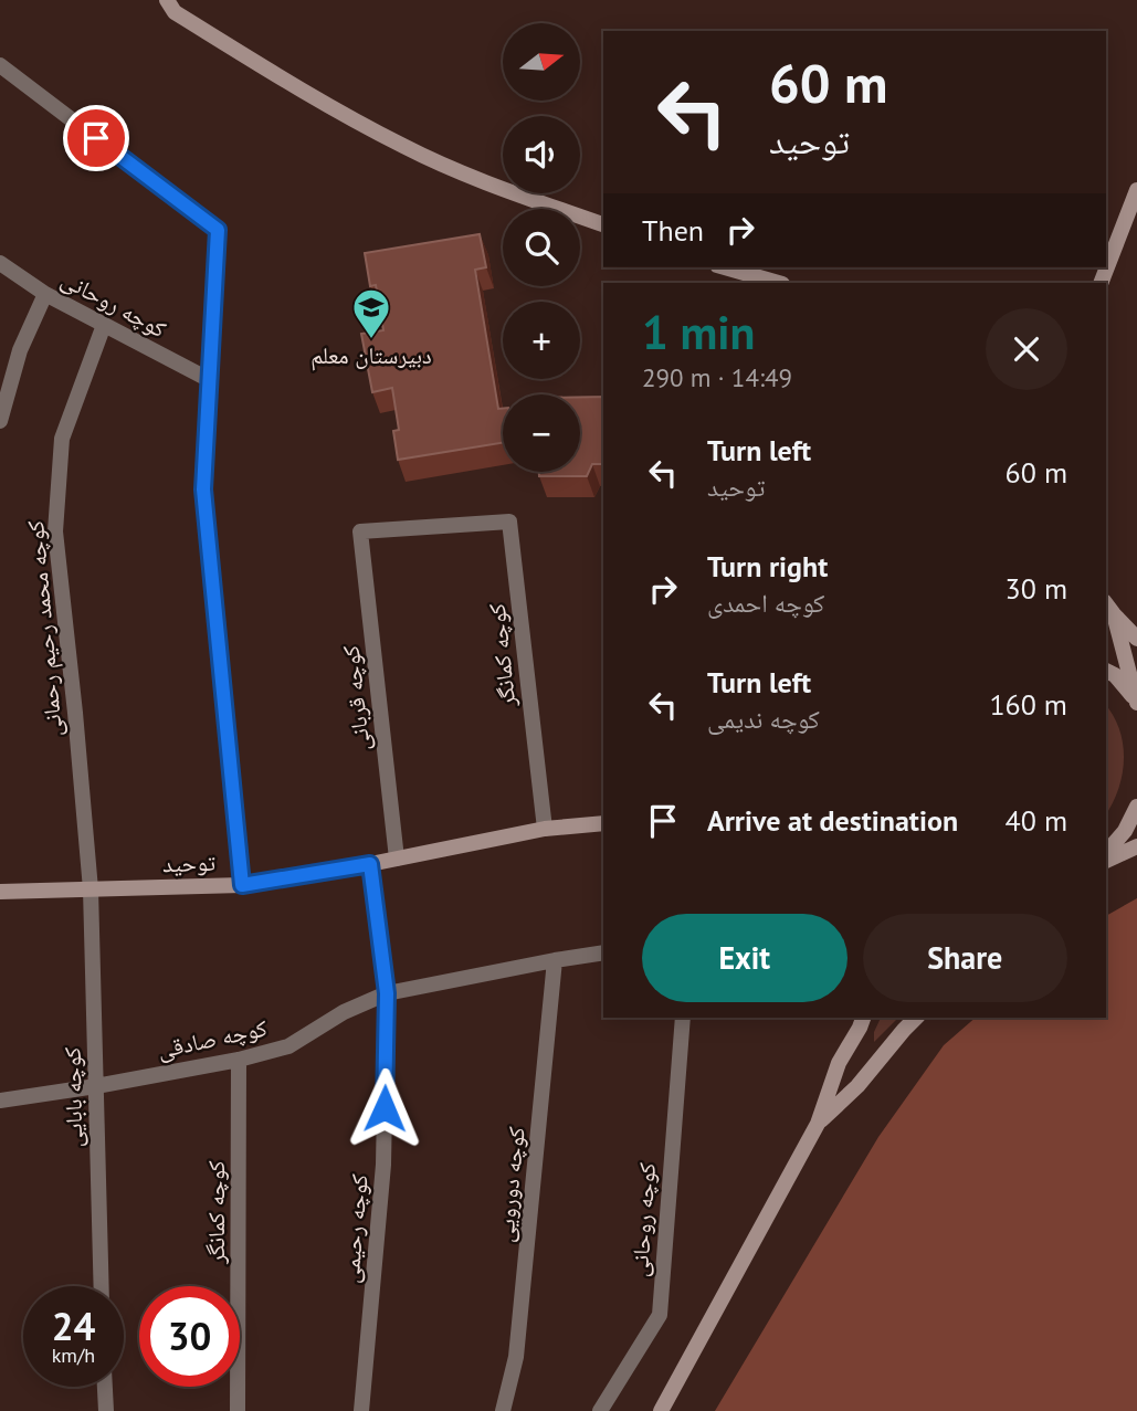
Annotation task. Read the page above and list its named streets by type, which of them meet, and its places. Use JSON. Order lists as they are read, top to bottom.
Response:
{
  "streets": {
    "main road": ["توحید"],
    "street": [
      "کوچه روحانی",
      "کوچه محمد رحیم رحمانی",
      "کوچه کمانگر",
      "کوچه قربانی",
      "کوچه صادقی",
      "کوچه بابایی",
      "کوچه دورویی",
      "کوچه رحیمی"
    ]
  },
  "crossings": [
    ["کوچه روحانی", "کوچه محمد رحیم رحمانی"],
    ["کوچه محمد رحیم رحمانی", "توحید"],
    ["کوچه محمد رحیم رحمانی", "کوچه بابایی"],
    ["کوچه کمانگر", "کوچه قربانی"],
    ["کوچه کمانگر", "توحید"],
    ["کوچه کمانگر", "کوچه صادقی"],
    ["کوچه قربانی", "توحید"],
    ["توحید", "کوچه بابایی"],
    ["توحید", "کوچه رحیمی"],
    ["کوچه صادقی", "کوچه بابایی"],
    ["کوچه صادقی", "کوچه دورویی"],
    ["کوچه صادقی", "کوچه رحیمی"]
  ],
  "places": {
    "school or university": ["دبیرستان معلم"]
  },
  "north": "right",
  "page": {
    "map_buttons": ["+", "−"],
    "turn": ["60 m", "توحید"],
    "then": "Then",
    "heading": ["1 min", "290 m · 14:49"],
    "list": [
      {
        "name": "Turn left",
        "note": "توحید",
        "value": "60 m"
      },
      {
        "name": "Turn right",
        "note": "کوچه احمدی",
        "value": "30 m"
      },
      {
        "name": "Turn left",
        "note": "کوچه ندیمی",
        "value": "160 m"
      },
      {
        "name": "Arrive at destination",
        "value": "40 m"
      }
    ],
    "buttons": ["Exit", "Share"],
    "speed": "24 km/h",
    "limit": "30"
  }
}
